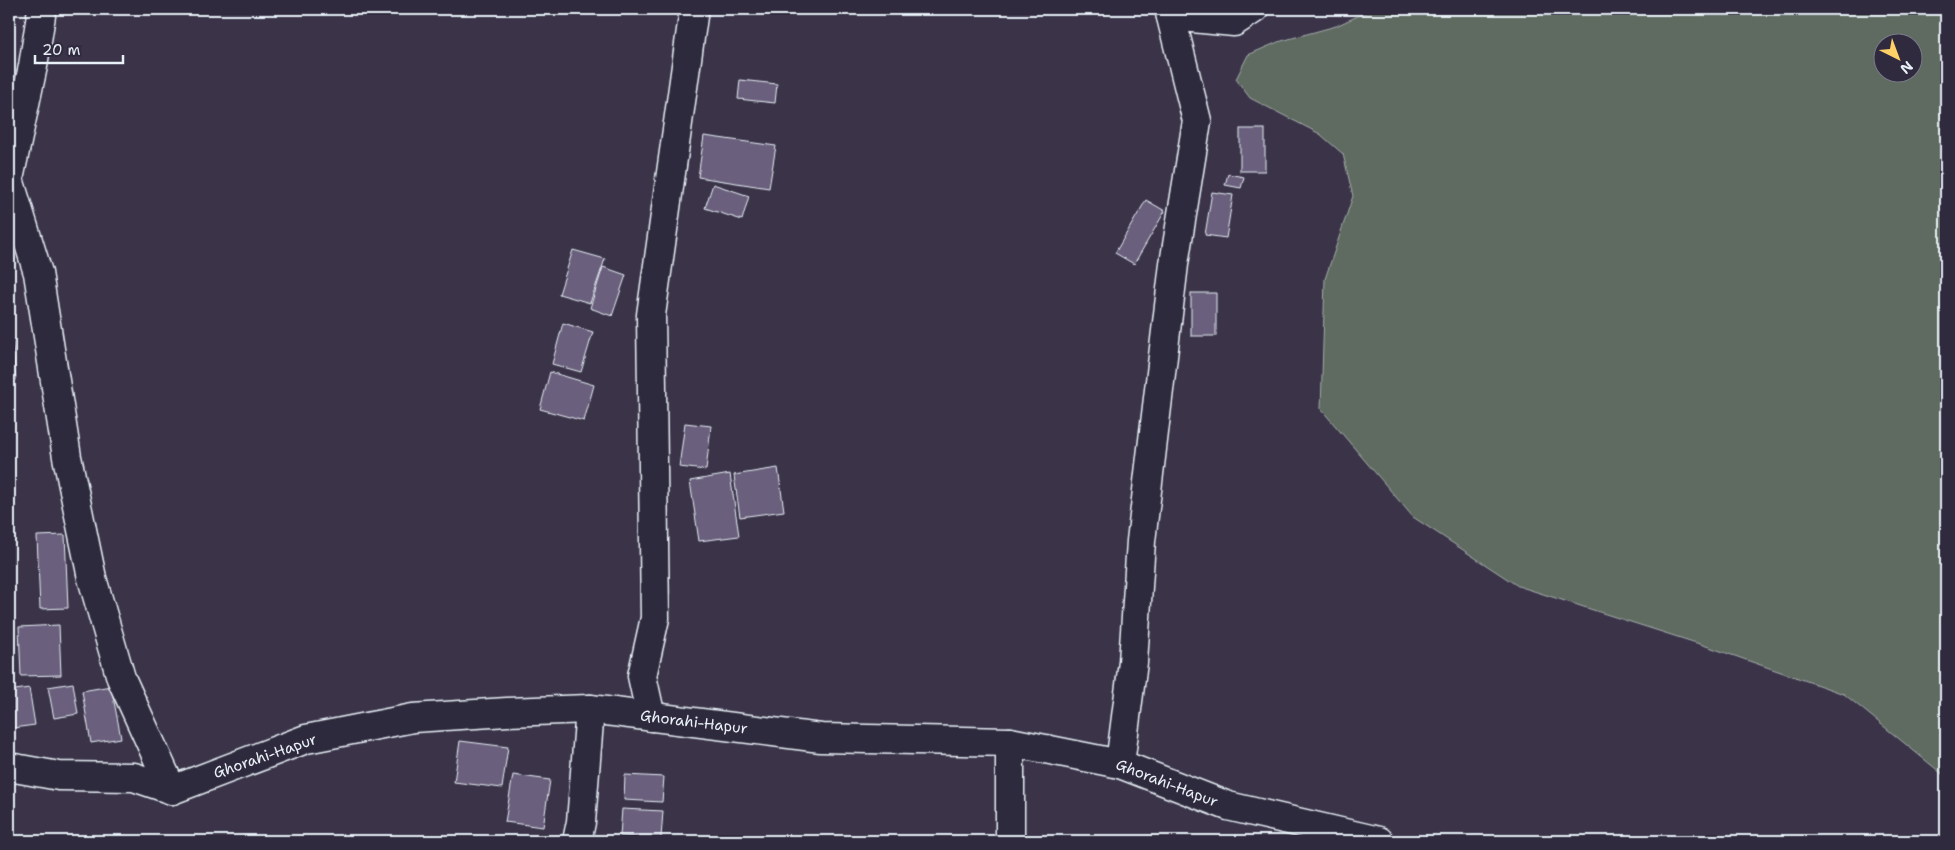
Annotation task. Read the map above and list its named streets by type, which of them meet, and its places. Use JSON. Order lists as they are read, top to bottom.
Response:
{
  "streets": {
    "street": ["Ghorahi-Hapur"]
  },
  "scale_bar": "20 m",
  "north": "bottom right"
}
